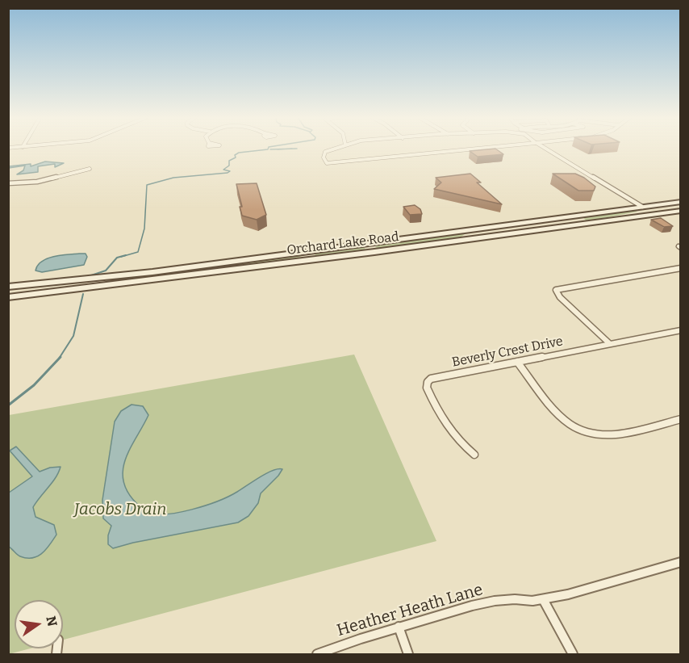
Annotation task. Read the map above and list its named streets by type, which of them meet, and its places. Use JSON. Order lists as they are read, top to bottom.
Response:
{
  "streets": {
    "main road": ["Orchard Lake Road"],
    "street": ["Beverly Crest Drive", "Heather Heath Lane"]
  },
  "parks": ["Jacobs Drain"],
  "north": "right"
}
